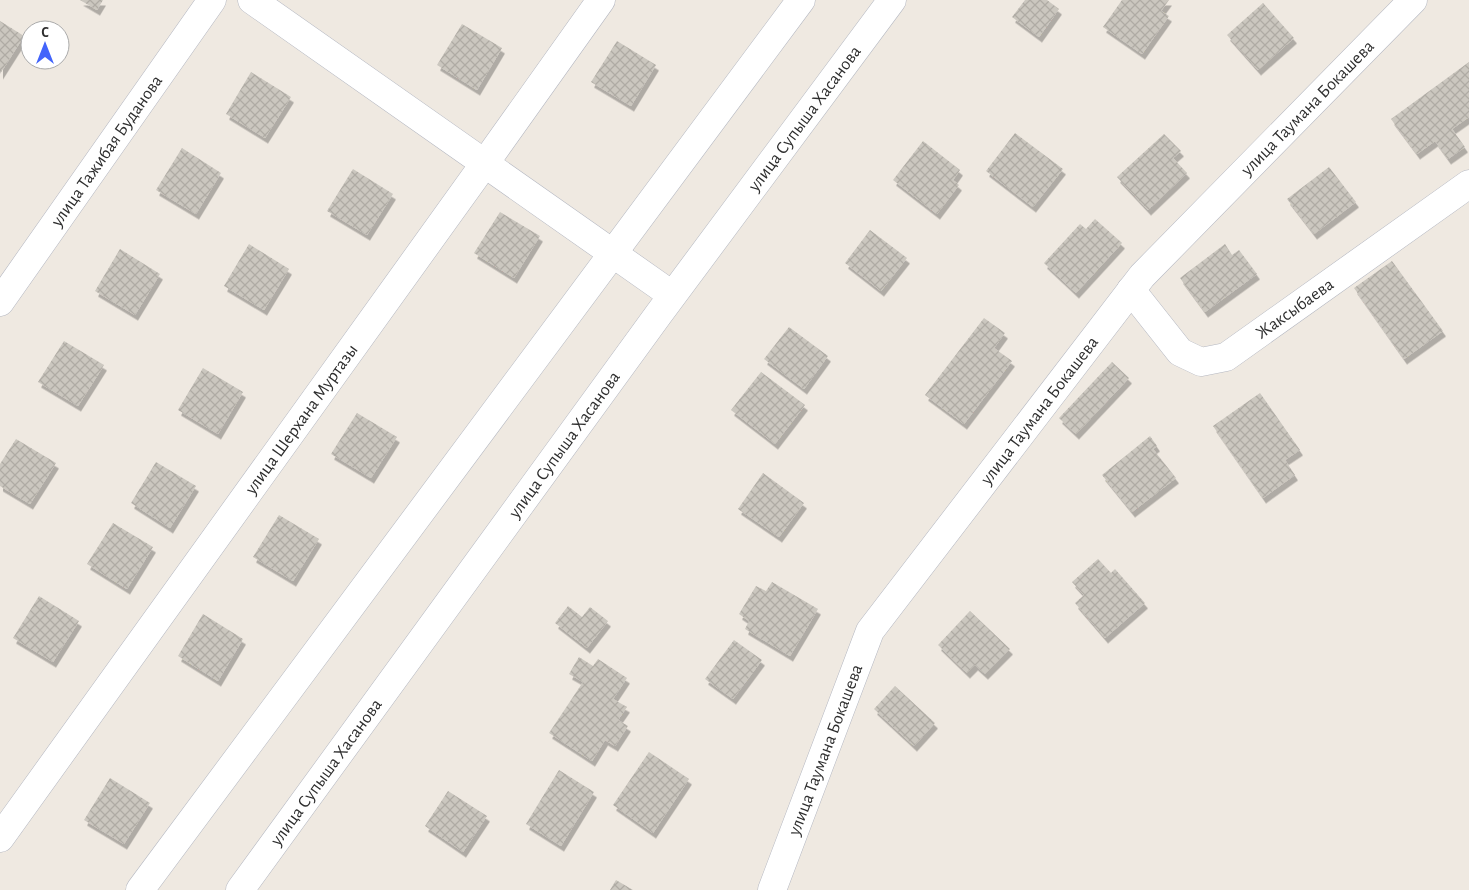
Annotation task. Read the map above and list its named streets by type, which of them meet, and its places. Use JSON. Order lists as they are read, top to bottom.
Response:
{
  "streets": {
    "street": [
      "улица Таумана Бокашева",
      "улица Супыша Хасанова",
      "улица Тажибая Буданова",
      "Жаксыбаева",
      "улица Шерхана Муртазы"
    ]
  },
  "crossings": [
    ["улица Таумана Бокашева", "Жаксыбаева"]
  ],
  "north": "top"
}
